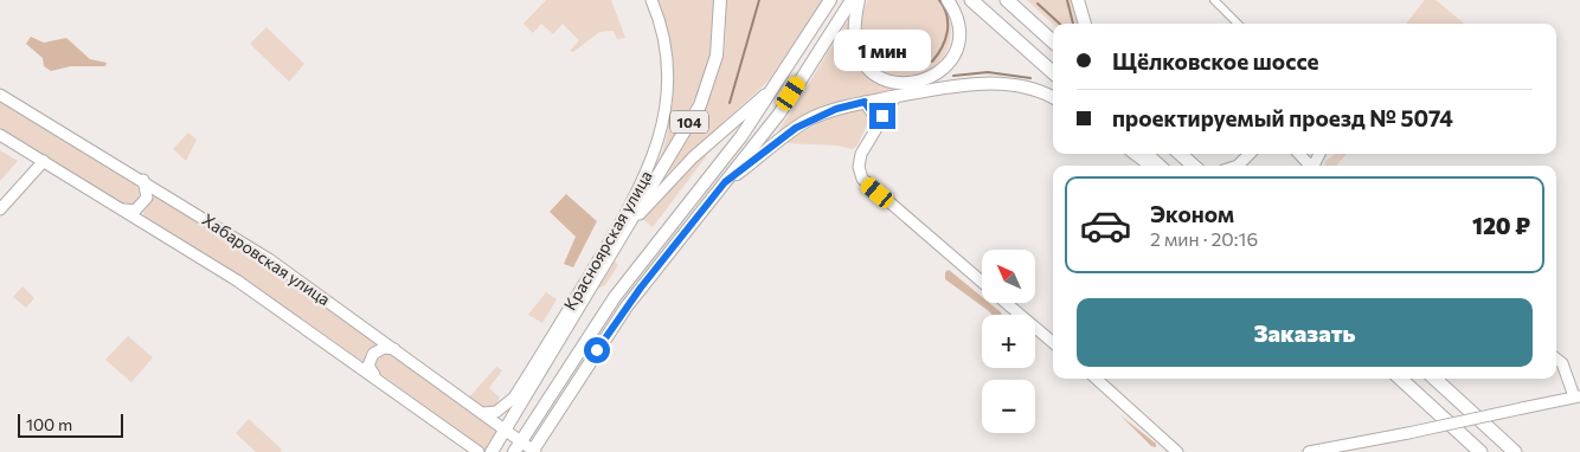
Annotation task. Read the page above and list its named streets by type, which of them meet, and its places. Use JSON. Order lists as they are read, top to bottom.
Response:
{
  "streets": {
    "main road": ["104", "Красноярская улица", "Хабаровская улица"]
  },
  "crossings": [
    ["Красноярская улица", "Хабаровская улица"]
  ],
  "scale_bar": "100 m",
  "north": "top left",
  "page": {
    "banner": ["Щёлковское шоссе", "проектируемый проезд № 5074"],
    "bubble": "1 мин",
    "list": [
      {
        "name": "Эконом",
        "note": "2 мин · 20:16",
        "value": "120 ₽"
      }
    ],
    "map_buttons": ["+", "−"],
    "buttons": "Заказать",
    "scale": "100 m"
  }
}
